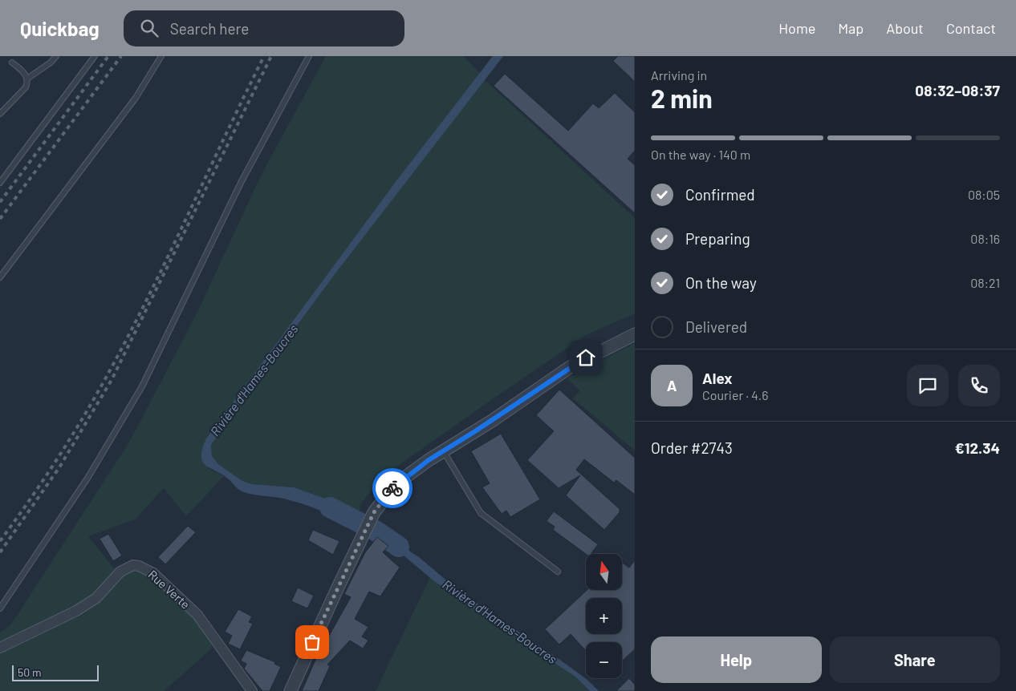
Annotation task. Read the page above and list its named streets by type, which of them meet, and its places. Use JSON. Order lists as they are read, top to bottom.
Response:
{
  "streets": {
    "street": ["Rue Verte"]
  },
  "water": ["Rivière d'Hames-Boucres"],
  "scale_bar": "50 m",
  "north": "top",
  "page": {
    "header": "Quickbag",
    "search": "Search here",
    "nav": [
      "Home",
      "Map",
      "About",
      "Contact"
    ],
    "heading": ["2 min", "Arriving in", "08:32–08:37"],
    "panel": [
      "Alex",
      "Courier · 4.6",
      "Order #2743",
      "€12.34"
    ],
    "bar": "On the way · 140 m",
    "list": [
      ["Confirmed", "08:05"],
      ["Preparing", "08:16"],
      ["On the way", "08:21"],
      "Delivered"
    ],
    "round": "A",
    "map_buttons": ["+", "−"],
    "buttons": ["Help", "Share"],
    "scale": "50 m"
  }
}
